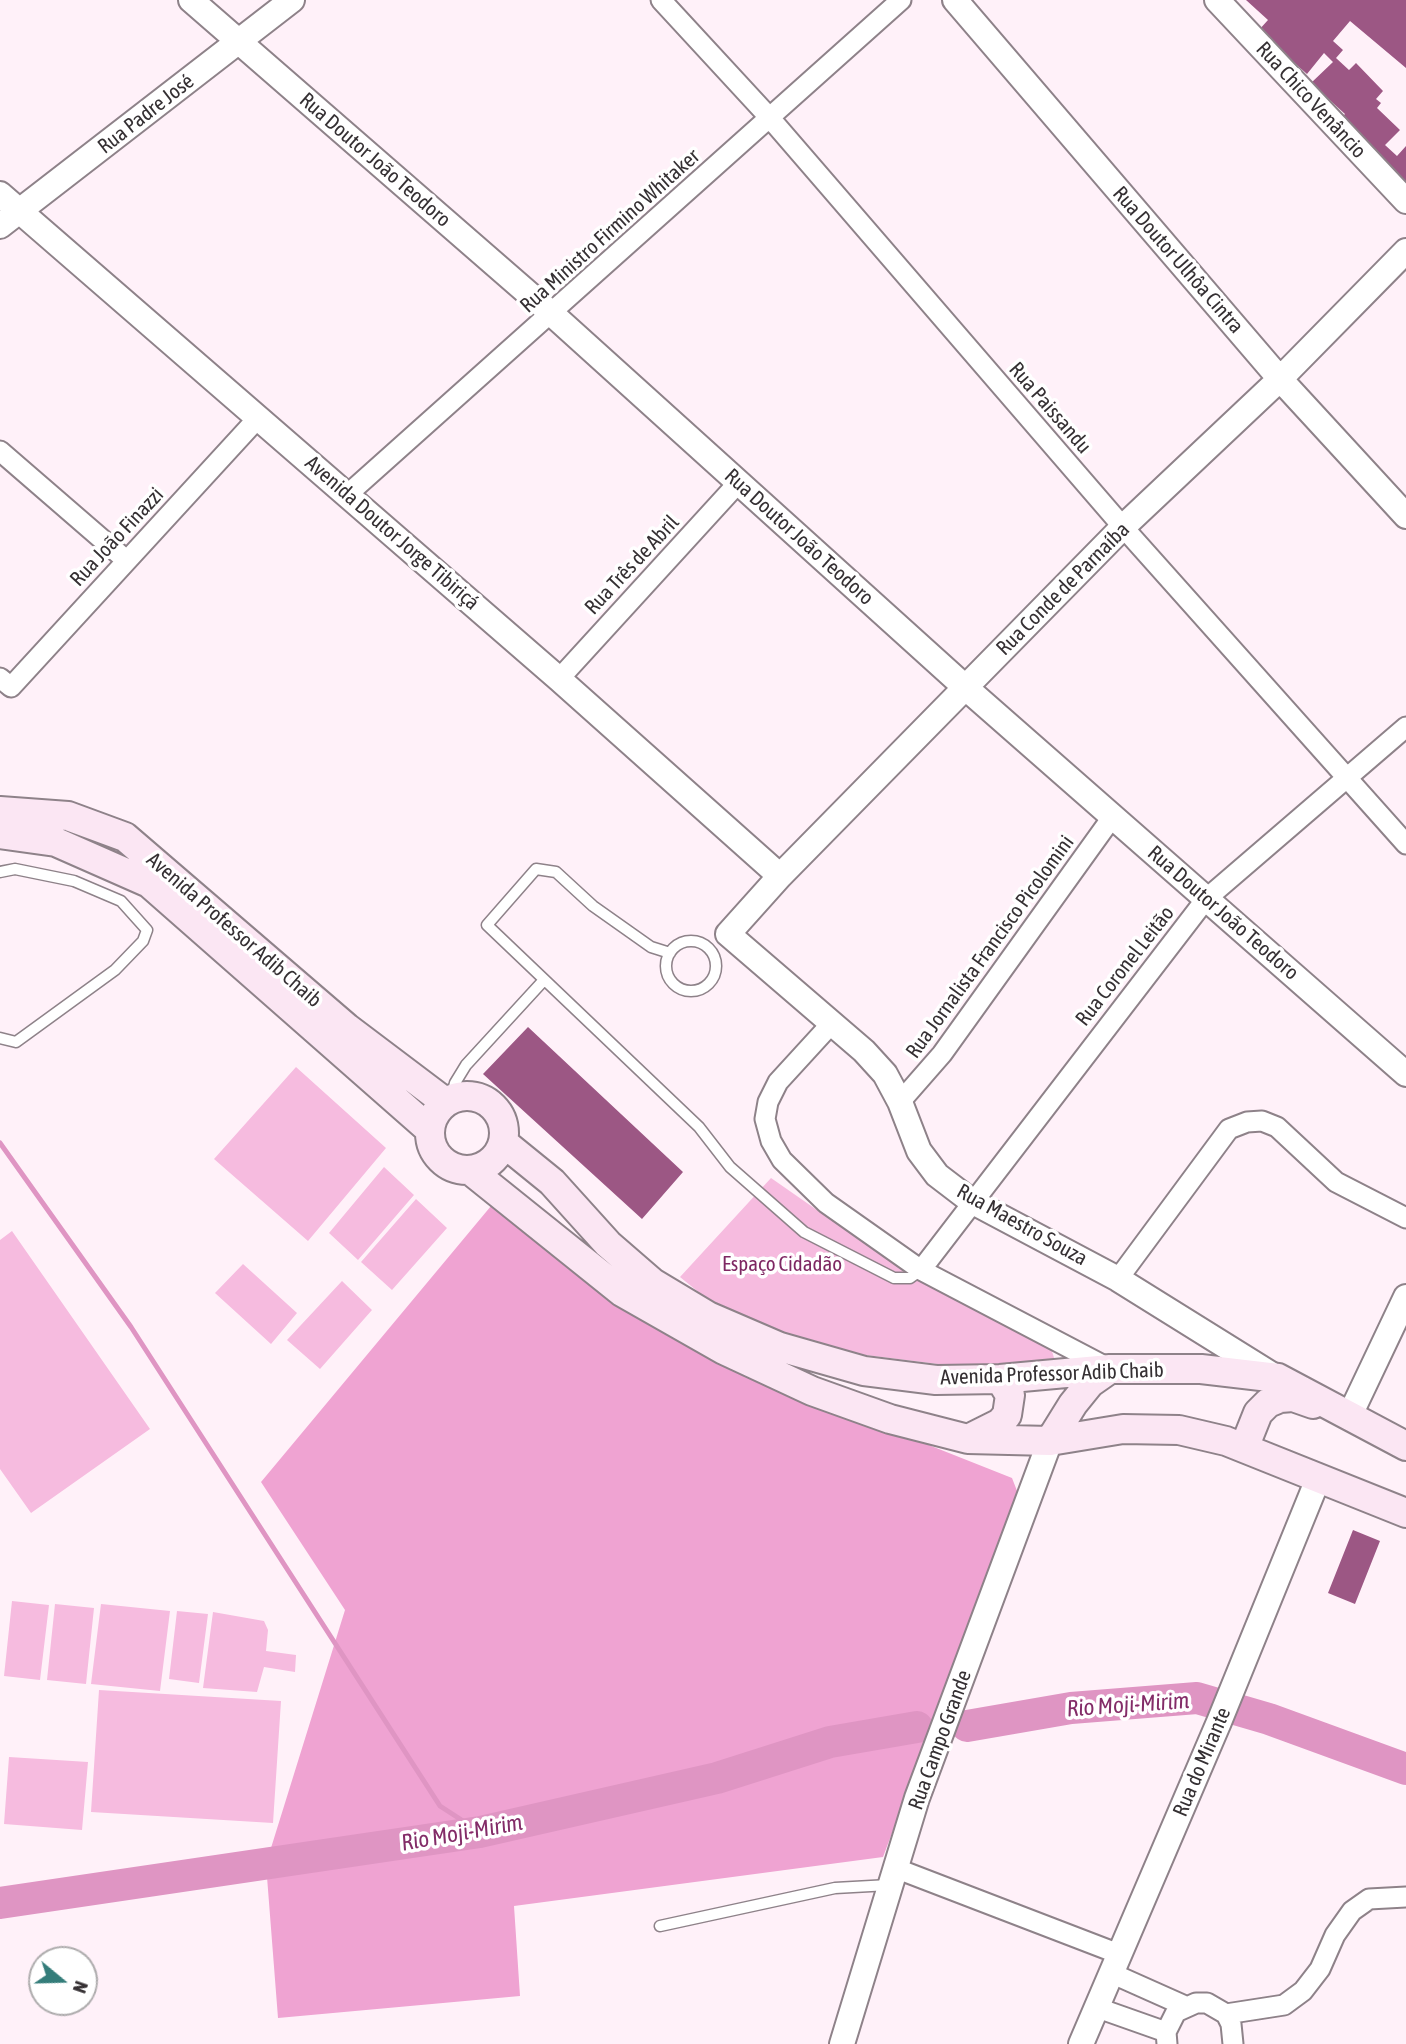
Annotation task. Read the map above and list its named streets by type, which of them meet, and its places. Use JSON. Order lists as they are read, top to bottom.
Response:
{
  "streets": {
    "main road": ["Avenida Professor Adib Chaib"],
    "street": [
      "Rua Chico Venâncio",
      "Rua Padre José",
      "Rua Doutor João Teodoro",
      "Rua Ministro Firmino Whitaker",
      "Rua Doutor Ulhôa Cintra",
      "Rua Paissandu",
      "Avenida Doutor Jorge Tibiriçá",
      "Rua João Finazzi",
      "Rua Três de Abril",
      "Rua Conde de Parnaíba",
      "Rua Jornalista Francisco Picolomini",
      "Rua Coronel Leitão",
      "Rua Maestro Souza",
      "Rua Campo Grande",
      "Rua do Mirante"
    ]
  },
  "crossings": [
    ["Rua Padre José", "Rua Doutor João Teodoro"],
    ["Rua Padre José", "Avenida Doutor Jorge Tibiriçá"],
    ["Rua Doutor João Teodoro", "Rua Ministro Firmino Whitaker"],
    ["Rua Doutor João Teodoro", "Rua Três de Abril"],
    ["Rua Doutor João Teodoro", "Rua Conde de Parnaíba"],
    ["Rua Doutor João Teodoro", "Rua Jornalista Francisco Picolomini"],
    ["Rua Doutor João Teodoro", "Rua Coronel Leitão"],
    ["Rua Ministro Firmino Whitaker", "Rua Paissandu"],
    ["Rua Ministro Firmino Whitaker", "Avenida Doutor Jorge Tibiriçá"],
    ["Rua Doutor Ulhôa Cintra", "Rua Conde de Parnaíba"],
    ["Rua Paissandu", "Rua Conde de Parnaíba"],
    ["Rua Paissandu", "Rua Coronel Leitão"],
    ["Avenida Doutor Jorge Tibiriçá", "Rua João Finazzi"],
    ["Avenida Doutor Jorge Tibiriçá", "Rua Três de Abril"],
    ["Avenida Doutor Jorge Tibiriçá", "Rua Conde de Parnaíba"],
    ["Rua Conde de Parnaíba", "Rua Maestro Souza"],
    ["Avenida Professor Adib Chaib", "Rua Maestro Souza"],
    ["Rua Jornalista Francisco Picolomini", "Rua Maestro Souza"],
    ["Rua Coronel Leitão", "Rua Maestro Souza"]
  ],
  "water": ["Rio Moji-Mirim"],
  "parks": ["Espaço Cidadão"],
  "north": "right"
}
